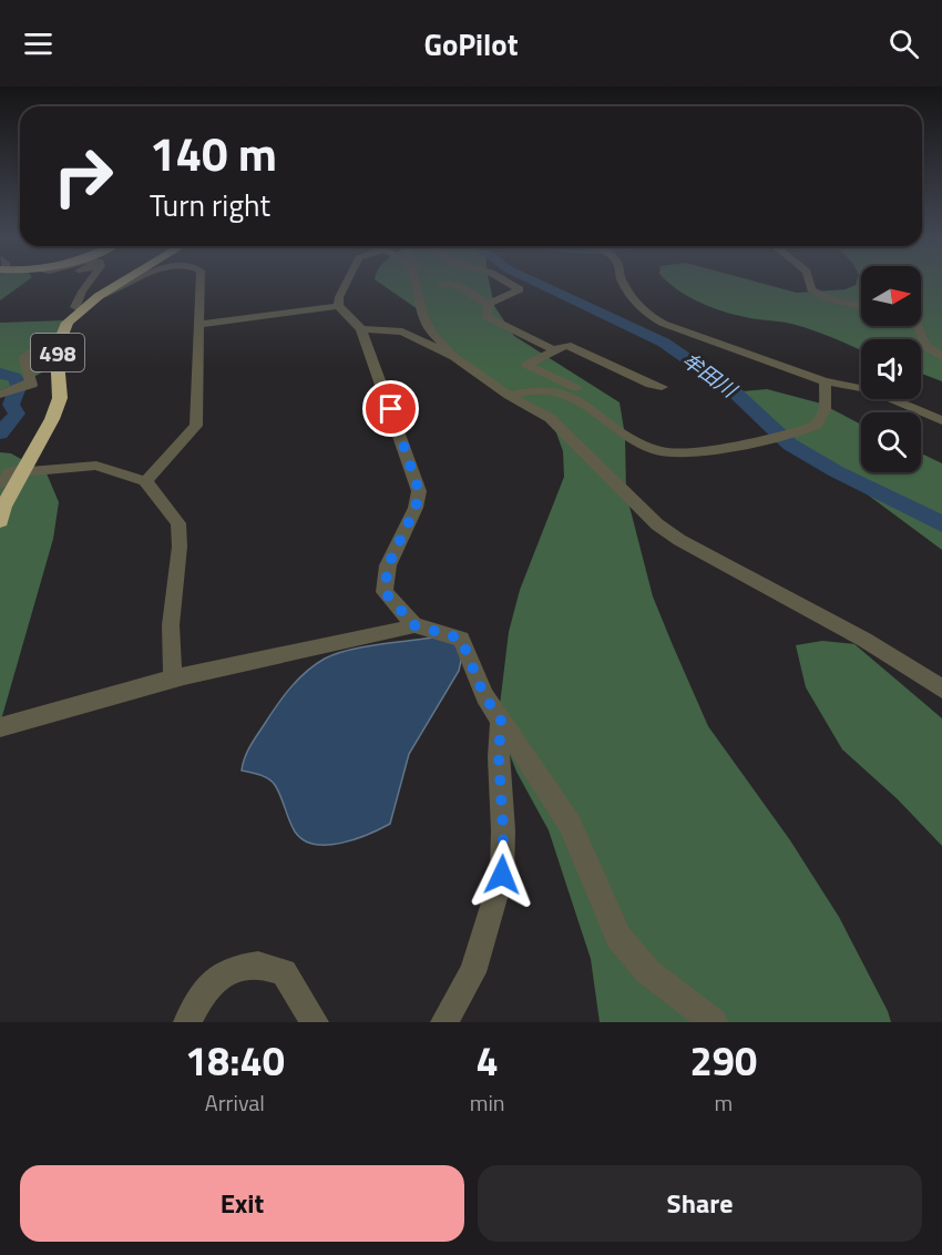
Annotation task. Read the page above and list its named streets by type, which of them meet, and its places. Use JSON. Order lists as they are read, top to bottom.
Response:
{
  "streets": {
    "highway": ["498"]
  },
  "water": ["牟田川"],
  "north": "right",
  "page": {
    "header": "GoPilot",
    "turn": ["140 m", "Turn right"],
    "eta": [
      "18:40",
      "Arrival",
      "4",
      "min",
      "290",
      "m"
    ],
    "buttons": ["Exit", "Share"]
  }
}
